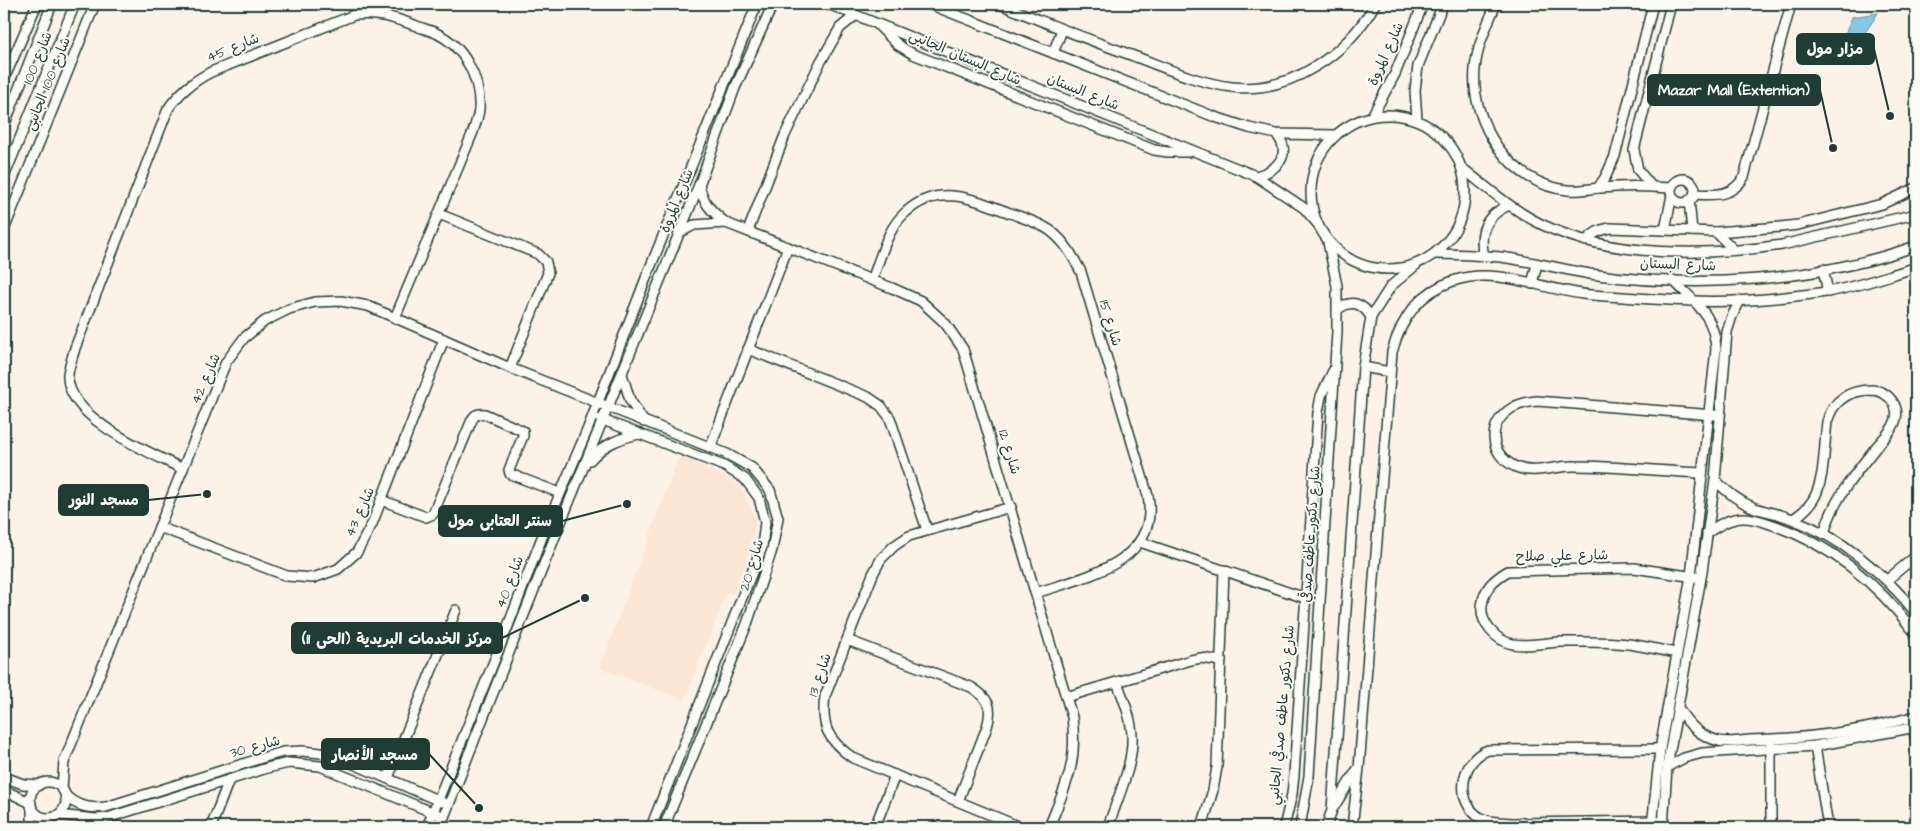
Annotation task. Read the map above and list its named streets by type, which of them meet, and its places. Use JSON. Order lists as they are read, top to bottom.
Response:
{
  "streets": {
    "street": [
      "شارع 45",
      "شارع المروة",
      "شارع 100",
      "شارع البستان الجانبى",
      "شارع 100 الجانبى",
      "شارع البستان",
      "شارع 15",
      "شارع 42",
      "شارع 12",
      "شارع 43",
      "شارع دكتور عاطف صدقي",
      "شارع علي صلاح",
      "شارع 20",
      "شارع 40",
      "شارع 13",
      "شارع دكتور عاطف صدقي الجانبي",
      "شارع 30"
    ]
  },
  "crossings": [
    ["شارع 45", "شارع 42"],
    ["شارع المروة", "شارع البستان"],
    ["شارع المروة", "شارع 42"],
    ["شارع المروة", "شارع 12"],
    ["شارع المروة", "شارع دكتور عاطف صدقي"],
    ["شارع المروة", "شارع 20"],
    ["شارع المروة", "شارع 40"],
    ["شارع البستان الجانبى", "شارع البستان"],
    ["شارع البستان", "شارع دكتور عاطف صدقي"],
    ["شارع 15", "شارع 12"],
    ["شارع 42", "شارع 43"],
    ["شارع 42", "شارع 20"],
    ["شارع 42", "شارع 40"],
    ["شارع 42", "شارع 30"],
    ["شارع 12", "شارع 13"],
    ["شارع دكتور عاطف صدقي", "شارع دكتور عاطف صدقي الجانبي"],
    ["شارع 20", "شارع 40"],
    ["شارع 40", "شارع 30"]
  ],
  "places": [
    "مزار مول",
    "Mazar Mall (Extention)",
    "مسجد النور",
    "سنتر العتابى مول",
    "مركز الخدمات البريدية (الحى 11)",
    "مسجد الأنصار"
  ]
}
